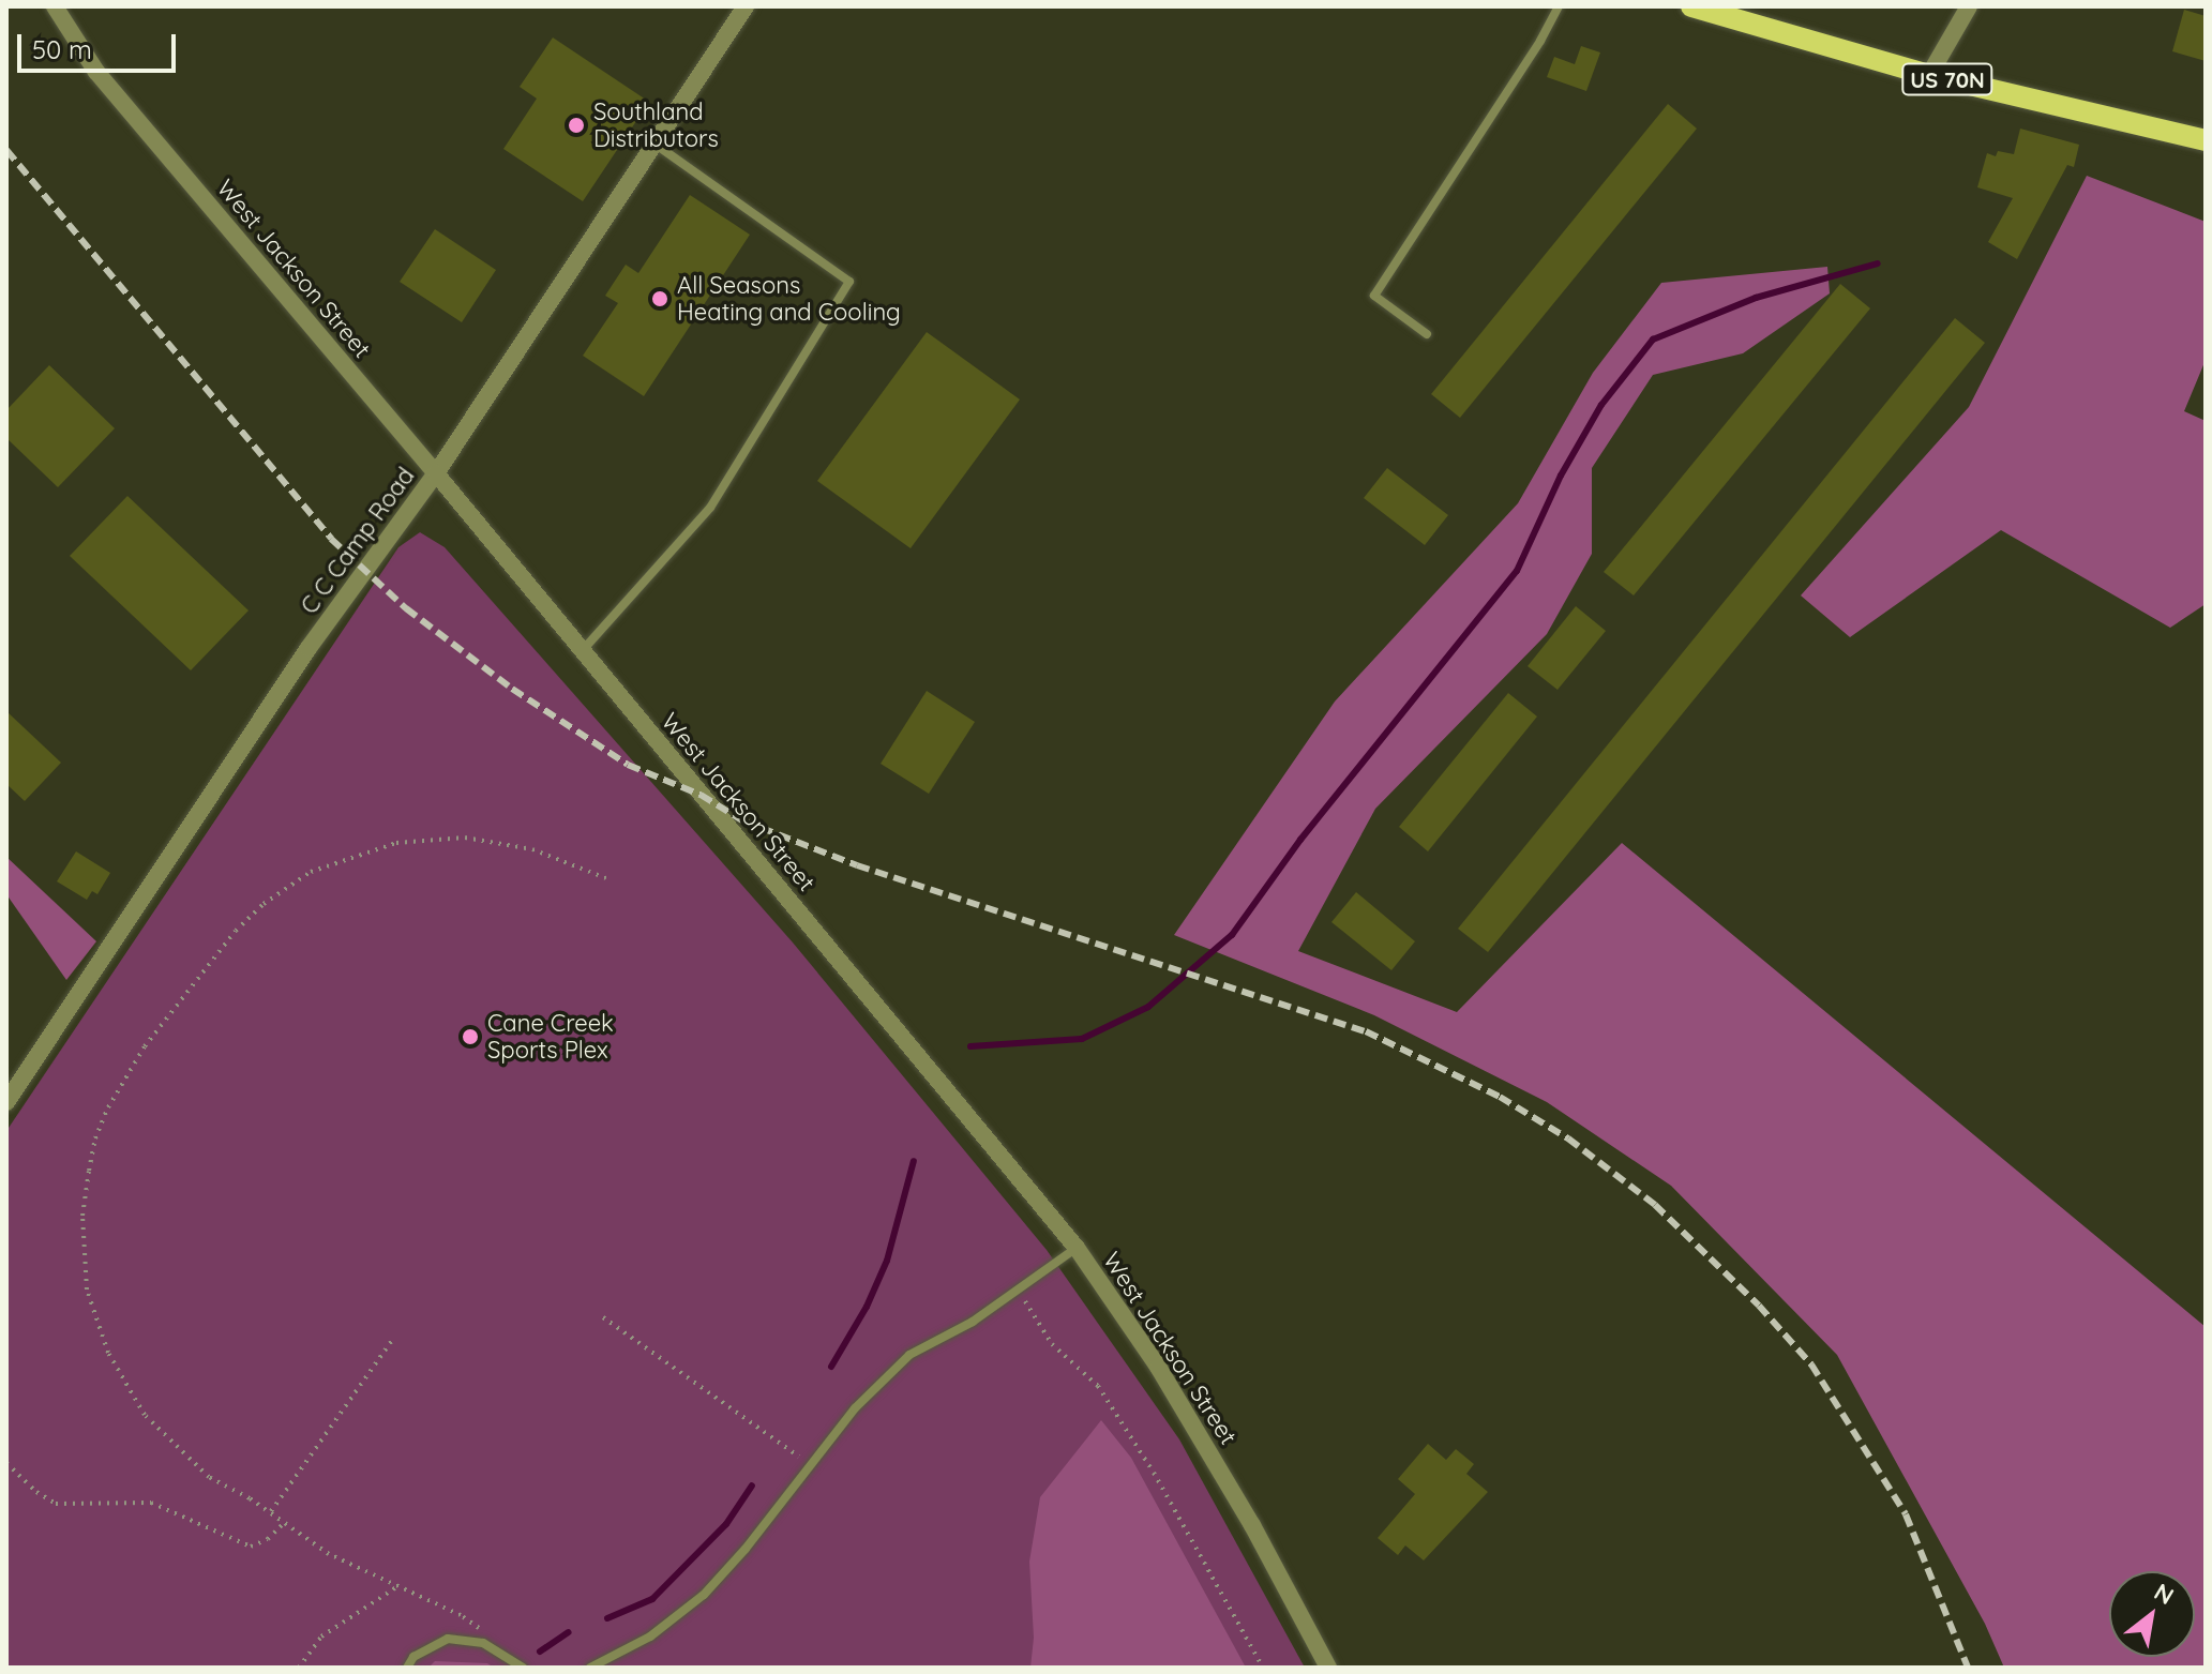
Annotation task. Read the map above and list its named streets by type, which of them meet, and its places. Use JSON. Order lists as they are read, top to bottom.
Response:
{
  "streets": {
    "main road": ["US 70N"],
    "street": ["West Jackson Street", "C C Camp Road"]
  },
  "crossings": [
    ["West Jackson Street", "C C Camp Road"]
  ],
  "places": ["Southland Distributors", "All Seasons Heating and Cooling", "Cane Creek Sports Plex"],
  "scale_bar": "50 m",
  "north": "top right"
}
